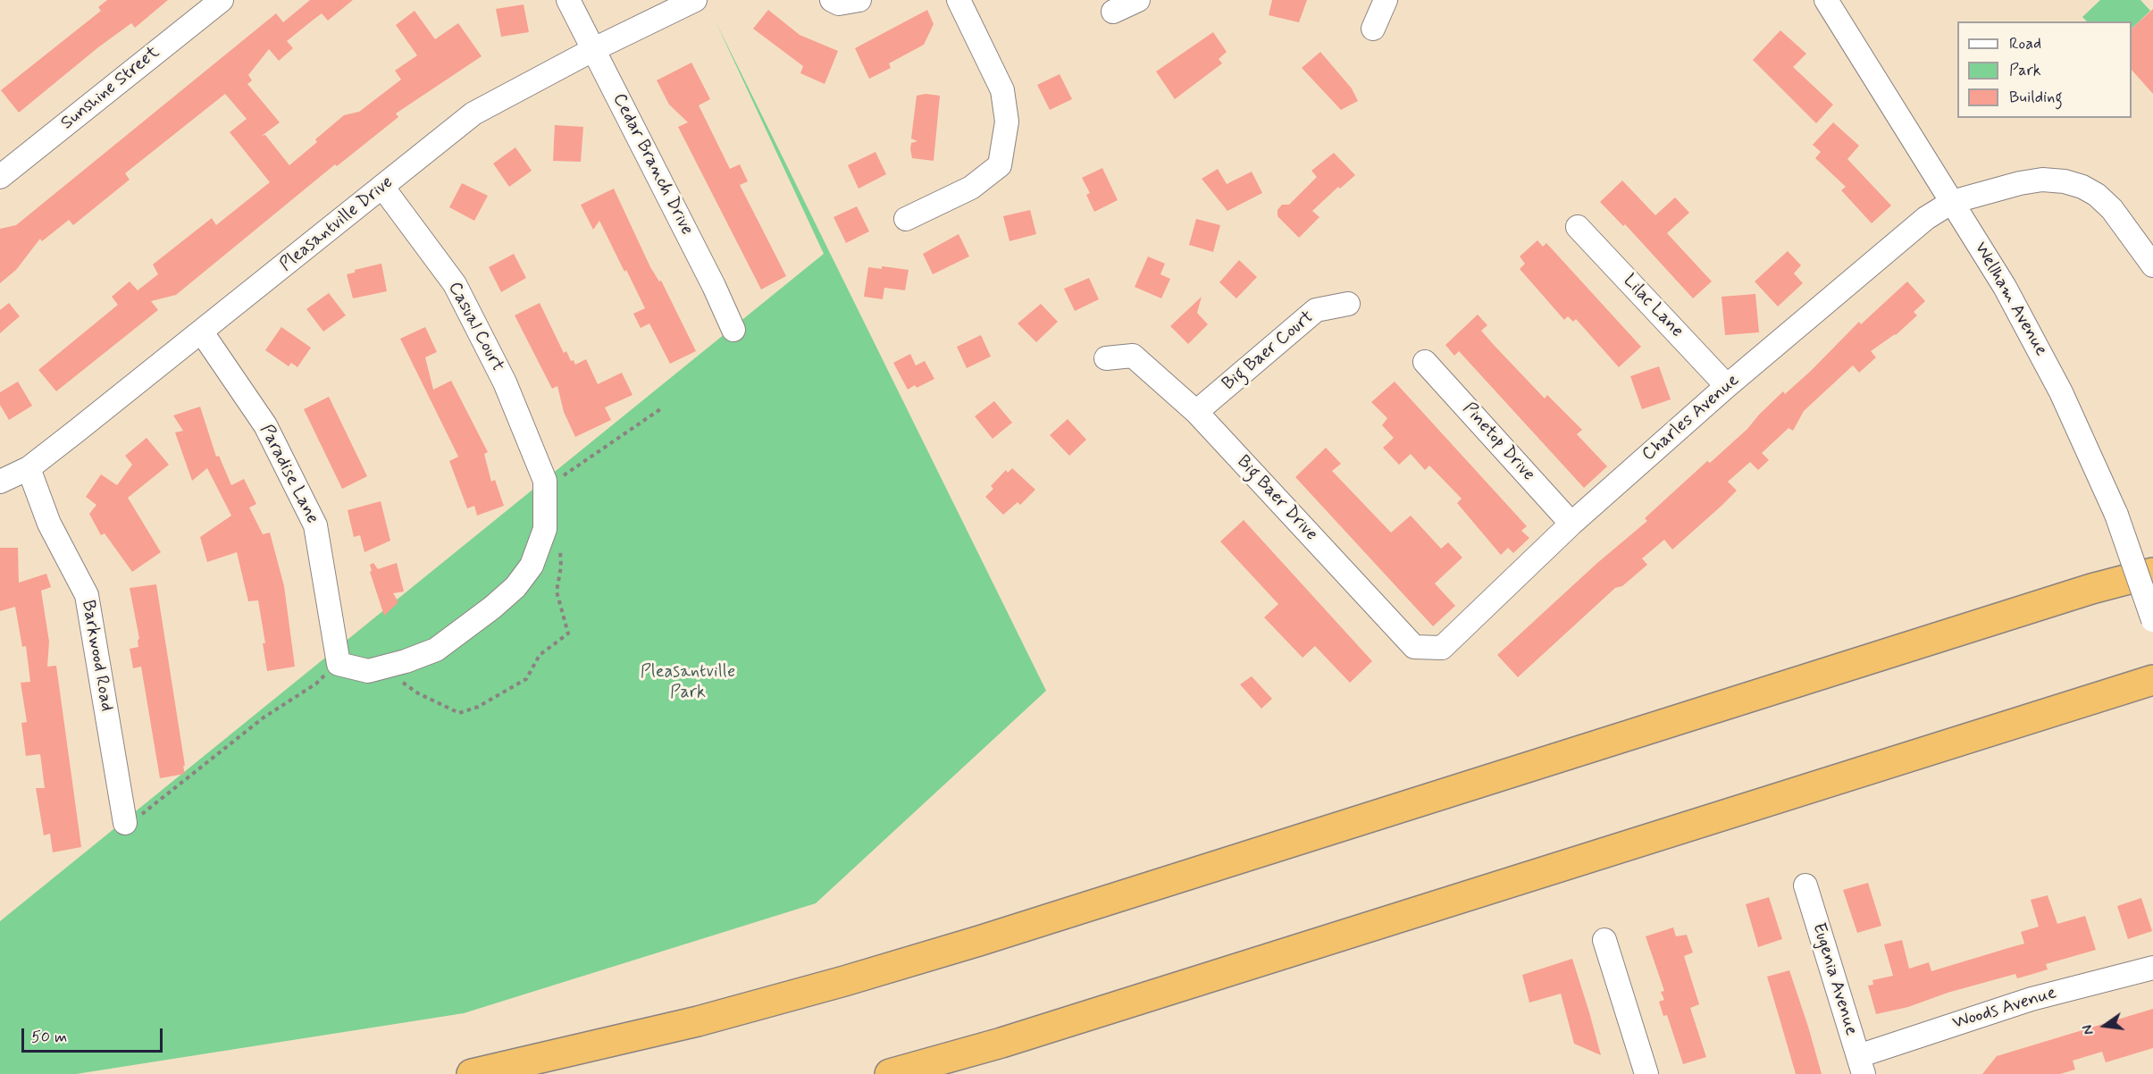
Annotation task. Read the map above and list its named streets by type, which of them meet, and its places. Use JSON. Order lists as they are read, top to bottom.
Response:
{
  "streets": {
    "street": [
      "Sunshine Street",
      "Cedar Branch Drive",
      "Pleasantville Drive",
      "Wellham Avenue",
      "Lilac Lane",
      "Casual Court",
      "Big Baer Court",
      "Charles Avenue",
      "Pinetop Drive",
      "Paradise Lane",
      "Big Baer Drive",
      "Barkwood Road",
      "Eugenia Avenue",
      "Woods Avenue"
    ]
  },
  "crossings": [
    ["Cedar Branch Drive", "Pleasantville Drive"],
    ["Pleasantville Drive", "Casual Court"],
    ["Pleasantville Drive", "Paradise Lane"],
    ["Pleasantville Drive", "Barkwood Road"],
    ["Wellham Avenue", "Charles Avenue"],
    ["Lilac Lane", "Charles Avenue"],
    ["Casual Court", "Paradise Lane"],
    ["Big Baer Court", "Big Baer Drive"],
    ["Charles Avenue", "Pinetop Drive"],
    ["Charles Avenue", "Big Baer Drive"],
    ["Eugenia Avenue", "Woods Avenue"]
  ],
  "parks": ["Pleasantville Park"],
  "legend": ["Road", "Park", "Building"],
  "scale_bar": "50 m",
  "north": "left"
}
